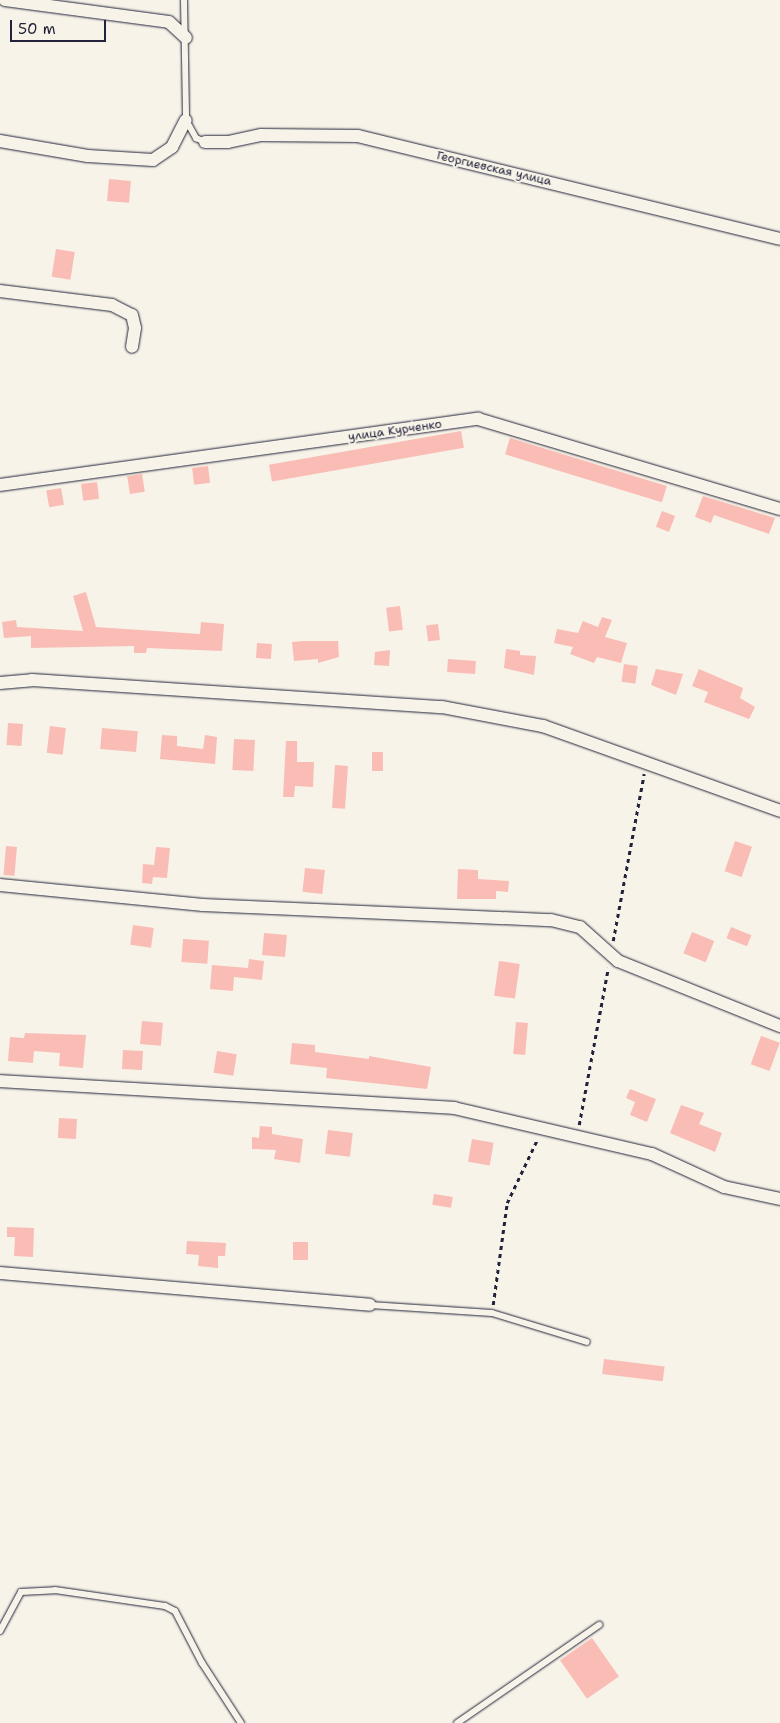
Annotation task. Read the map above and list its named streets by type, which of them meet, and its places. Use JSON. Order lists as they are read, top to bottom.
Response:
{
  "streets": {
    "street": ["Георгиевская улица", "улица Курченко"]
  },
  "scale_bar": "50 m"
}
